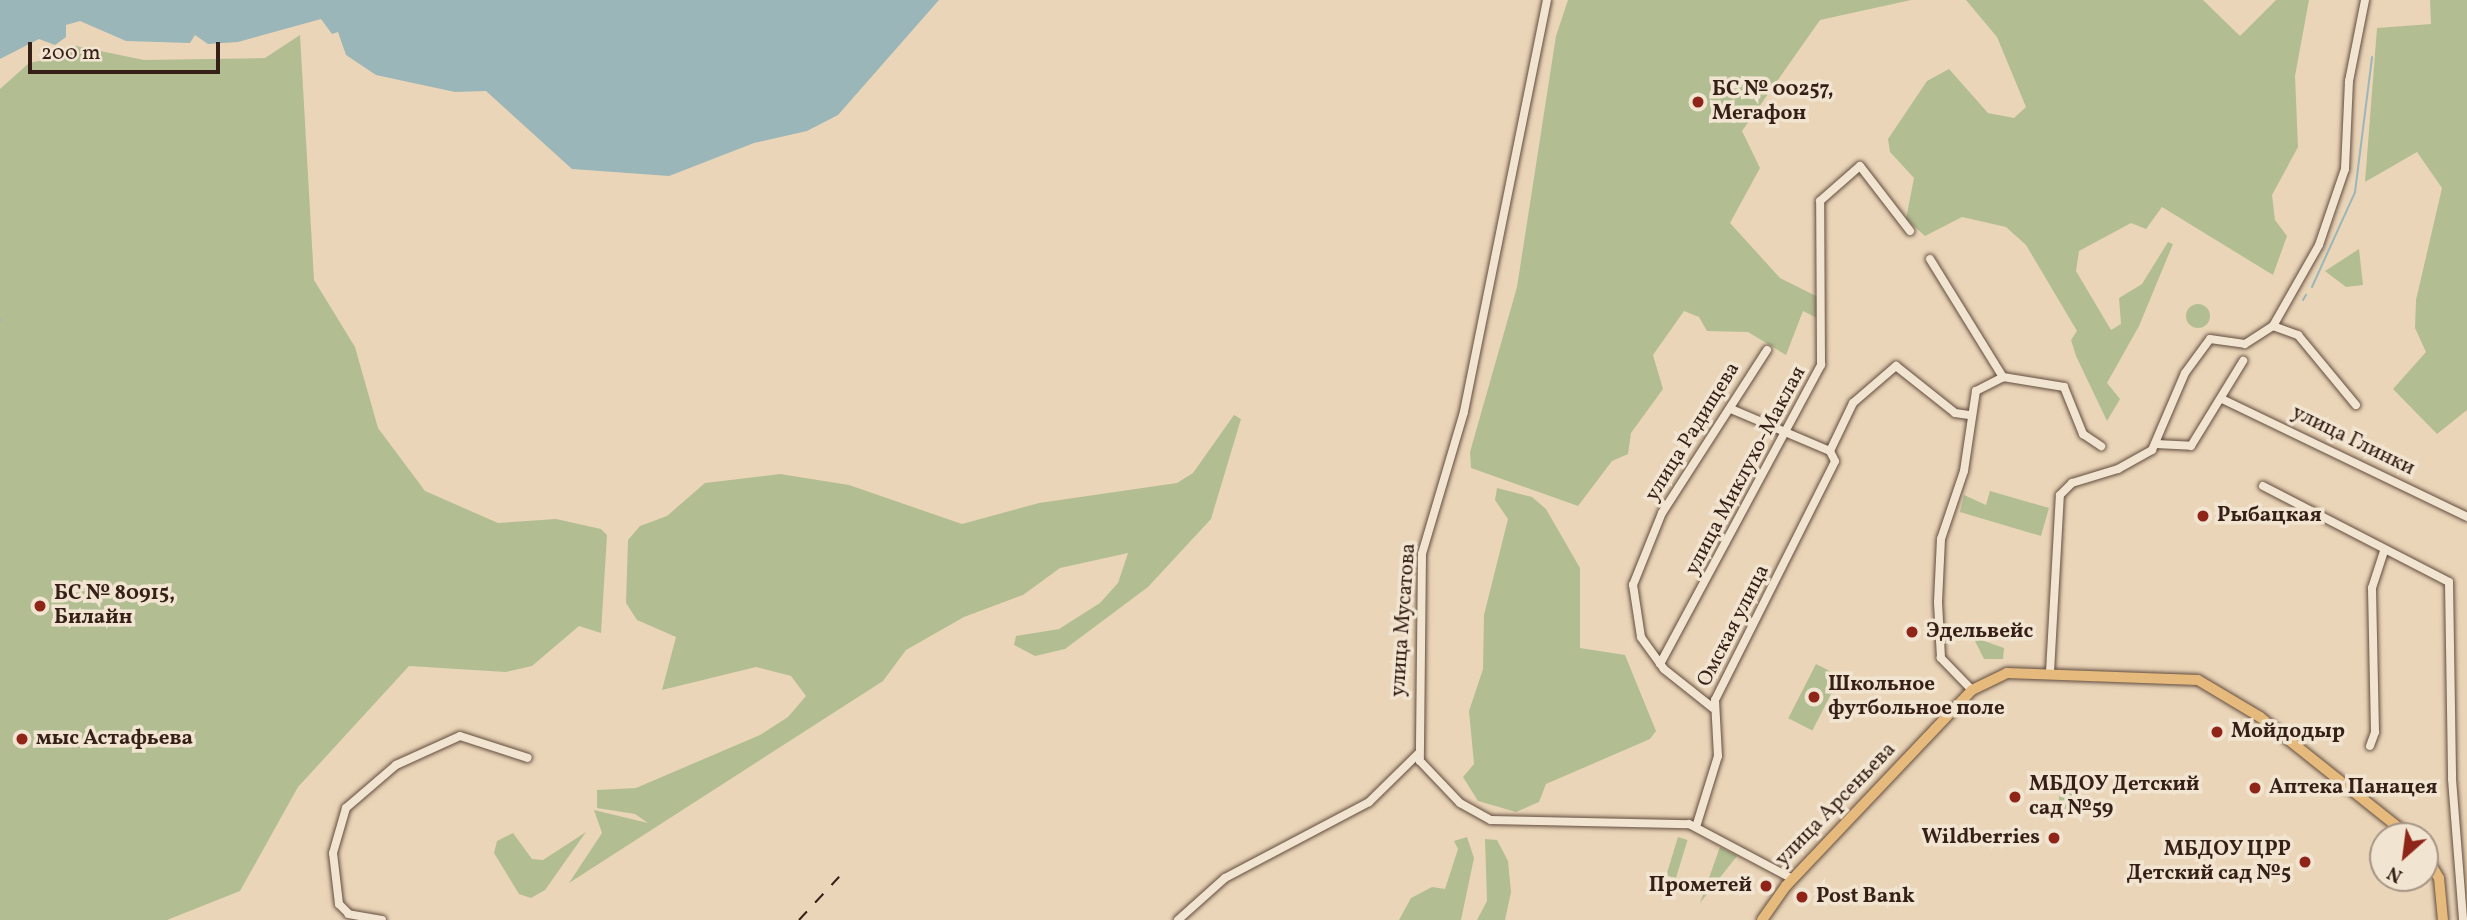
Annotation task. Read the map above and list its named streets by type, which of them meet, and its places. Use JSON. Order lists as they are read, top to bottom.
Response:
{
  "streets": {
    "main road": ["улица Арсеньева"],
    "street": [
      "улица Радищева",
      "улица Глинки",
      "улица Миклухо-Маклая",
      "улица Мусатова",
      "Омская улица"
    ]
  },
  "crossings": [
    ["улица Радищева", "улица Миклухо-Маклая"],
    ["улица Радищева", "Омская улица"]
  ],
  "places": [
    "БС № 00257, Мегафон",
    "Рыбацкая",
    "БС № 80915, Билайн",
    "Эдельвейс",
    "Школьное футбольное поле",
    "Мойдодыр",
    "мыс Астафьева",
    "Аптека Панацея",
    "МБДОУ Детский сад №59",
    "Wildberries",
    "МБДОУ ЦРР Детский сад №5",
    "Прометей",
    "Post Bank"
  ],
  "scale_bar": "200 m",
  "north": "bottom left"
}
